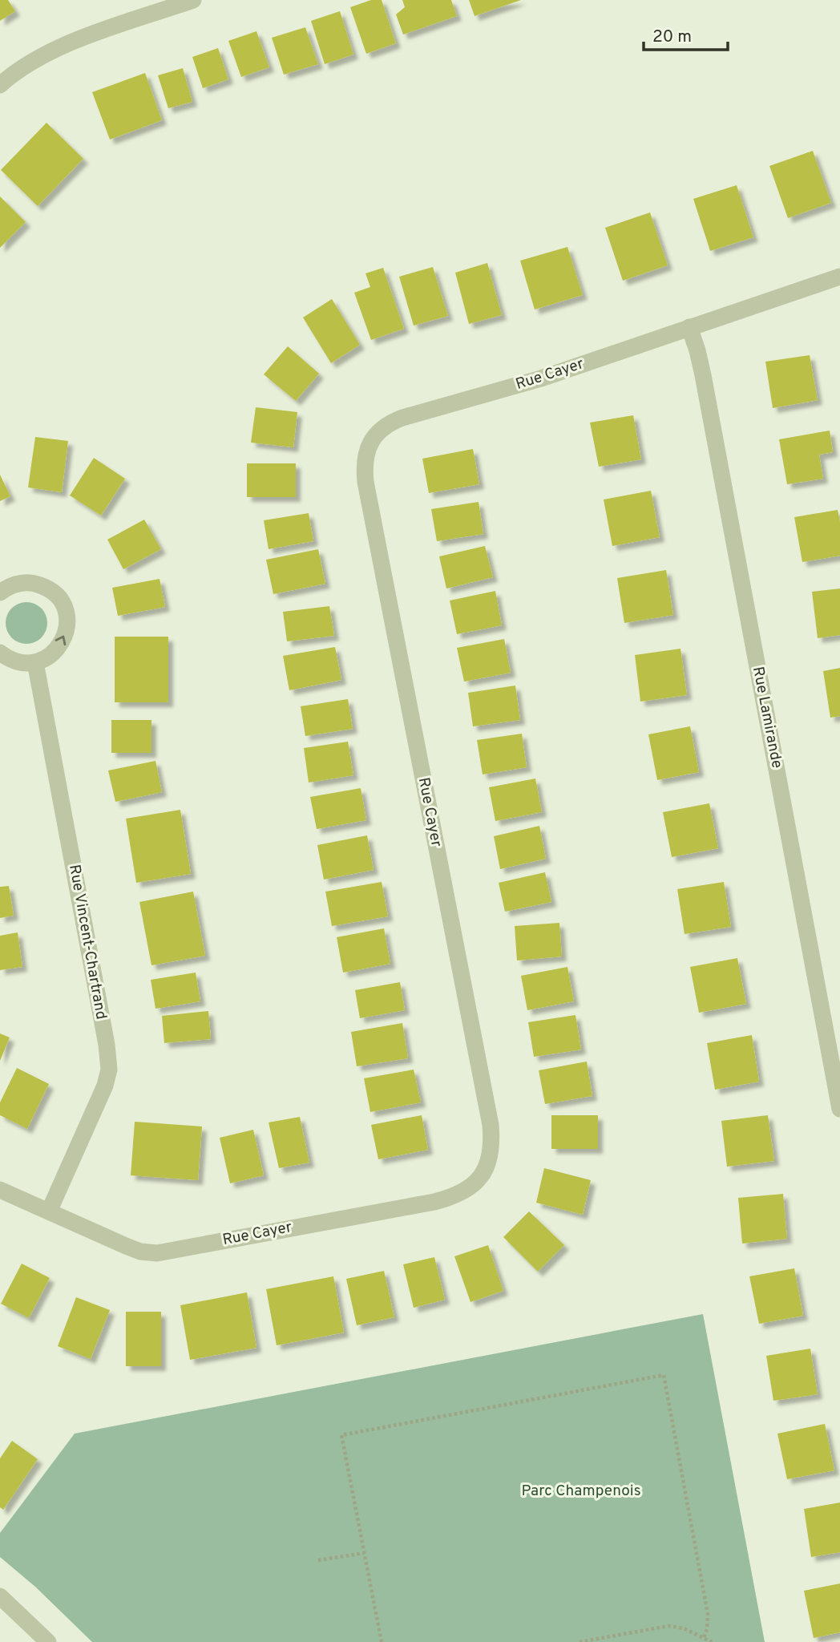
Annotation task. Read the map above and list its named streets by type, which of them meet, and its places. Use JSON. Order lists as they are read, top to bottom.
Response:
{
  "streets": {
    "street": ["Rue Cayer", "Rue Lamirande", "Rue Vincent-Chartrand"]
  },
  "crossings": [
    ["Rue Cayer", "Rue Lamirande"],
    ["Rue Cayer", "Rue Vincent-Chartrand"]
  ],
  "parks": ["Parc Champenois"],
  "scale_bar": "20 m"
}
